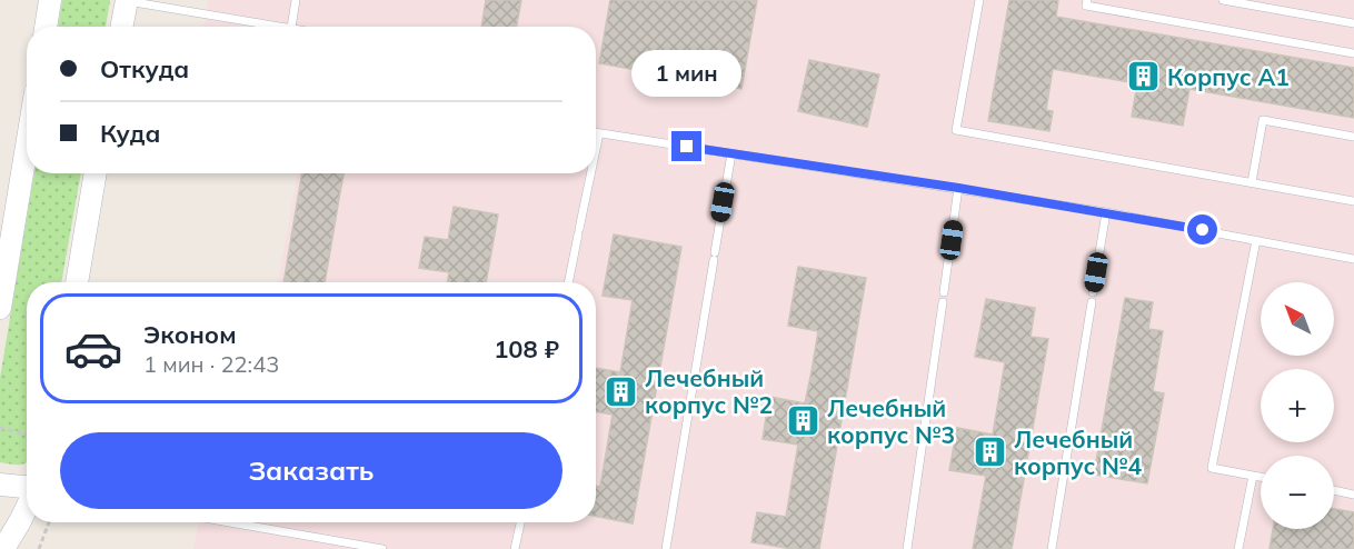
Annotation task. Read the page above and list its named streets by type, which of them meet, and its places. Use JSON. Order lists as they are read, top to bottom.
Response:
{
  "places": {
    "building": [
      "Корпус А1",
      "Лечебный корпус №2",
      "Лечебный корпус №3",
      "Лечебный корпус №4"
    ]
  },
  "north": "top left",
  "page": {
    "banner": ["Откуда", "Куда"],
    "bubble": "1 мин",
    "map_buttons": ["+", "−"],
    "list": [
      {
        "name": "Эконом",
        "note": "1 мин · 22:43",
        "value": "108 ₽"
      }
    ],
    "buttons": "Заказать"
  }
}
